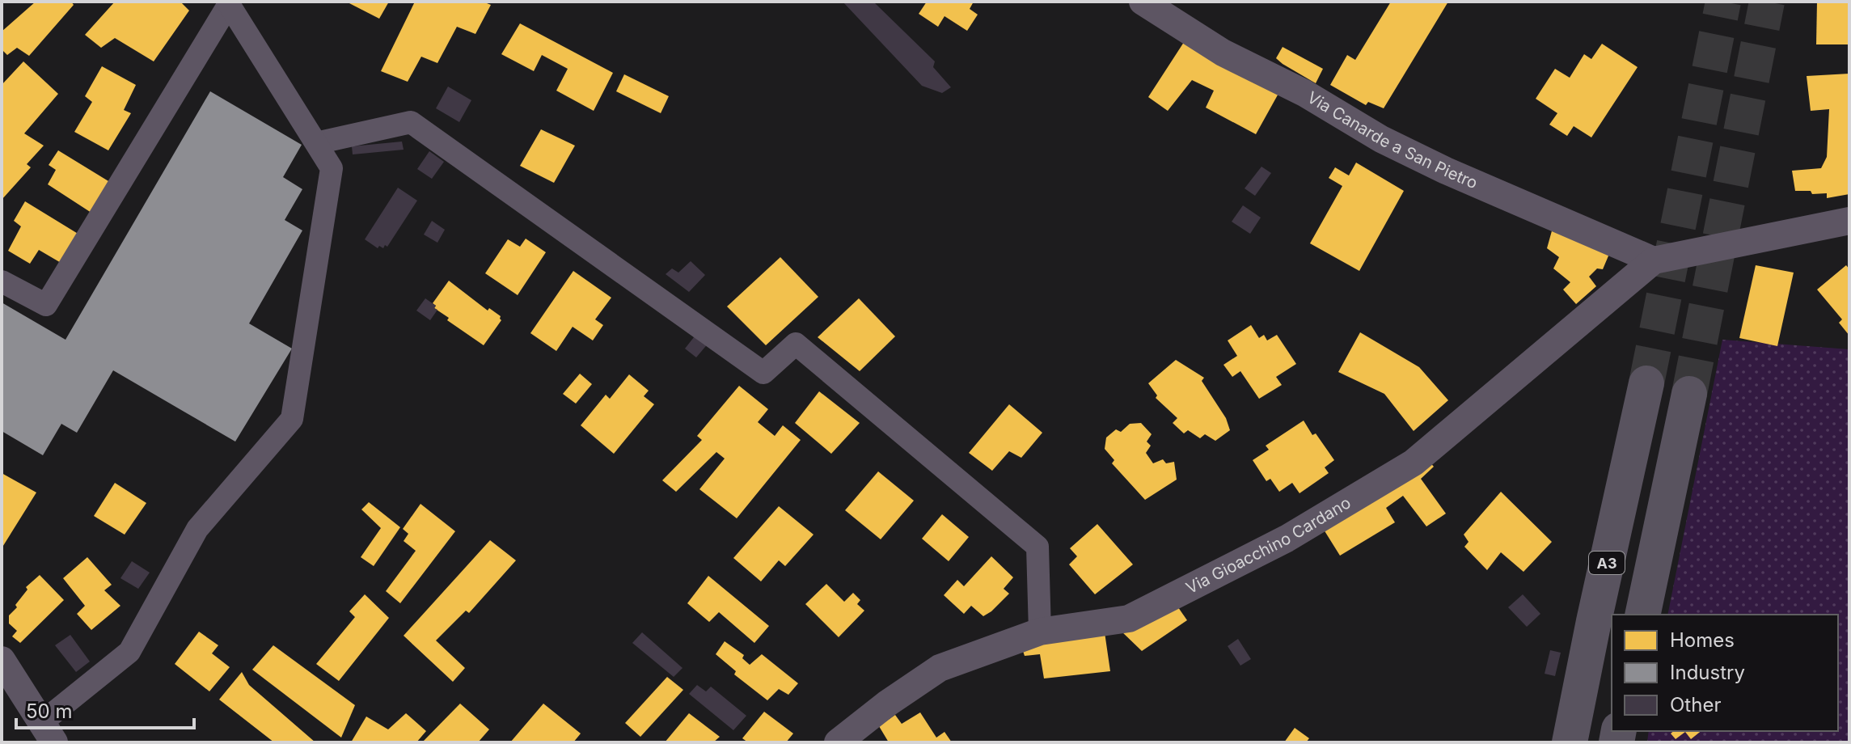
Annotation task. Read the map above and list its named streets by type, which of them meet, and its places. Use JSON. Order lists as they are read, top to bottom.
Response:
{
  "streets": {
    "highway": ["A3"],
    "street": ["Via Canarde a San Pietro", "Via Gioacchino Cardano"]
  },
  "crossings": [
    ["Via Canarde a San Pietro", "Via Gioacchino Cardano"]
  ],
  "legend": ["Homes", "Industry", "Other"],
  "scale_bar": "50 m"
}
